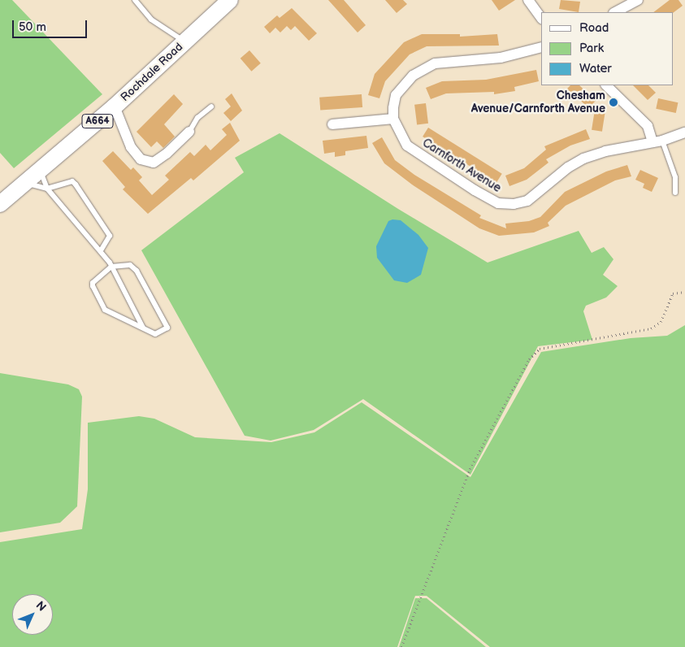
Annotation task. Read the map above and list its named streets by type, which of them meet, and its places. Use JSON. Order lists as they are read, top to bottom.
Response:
{
  "streets": {
    "main road": ["Rochdale Road", "A664"],
    "street": ["Carnforth Avenue"]
  },
  "crossings": [
    ["Rochdale Road", "A664"]
  ],
  "places": ["Chesham Avenue/Carnforth Avenue"],
  "legend": ["Road", "Park", "Water"],
  "scale_bar": "50 m",
  "north": "top right"
}
